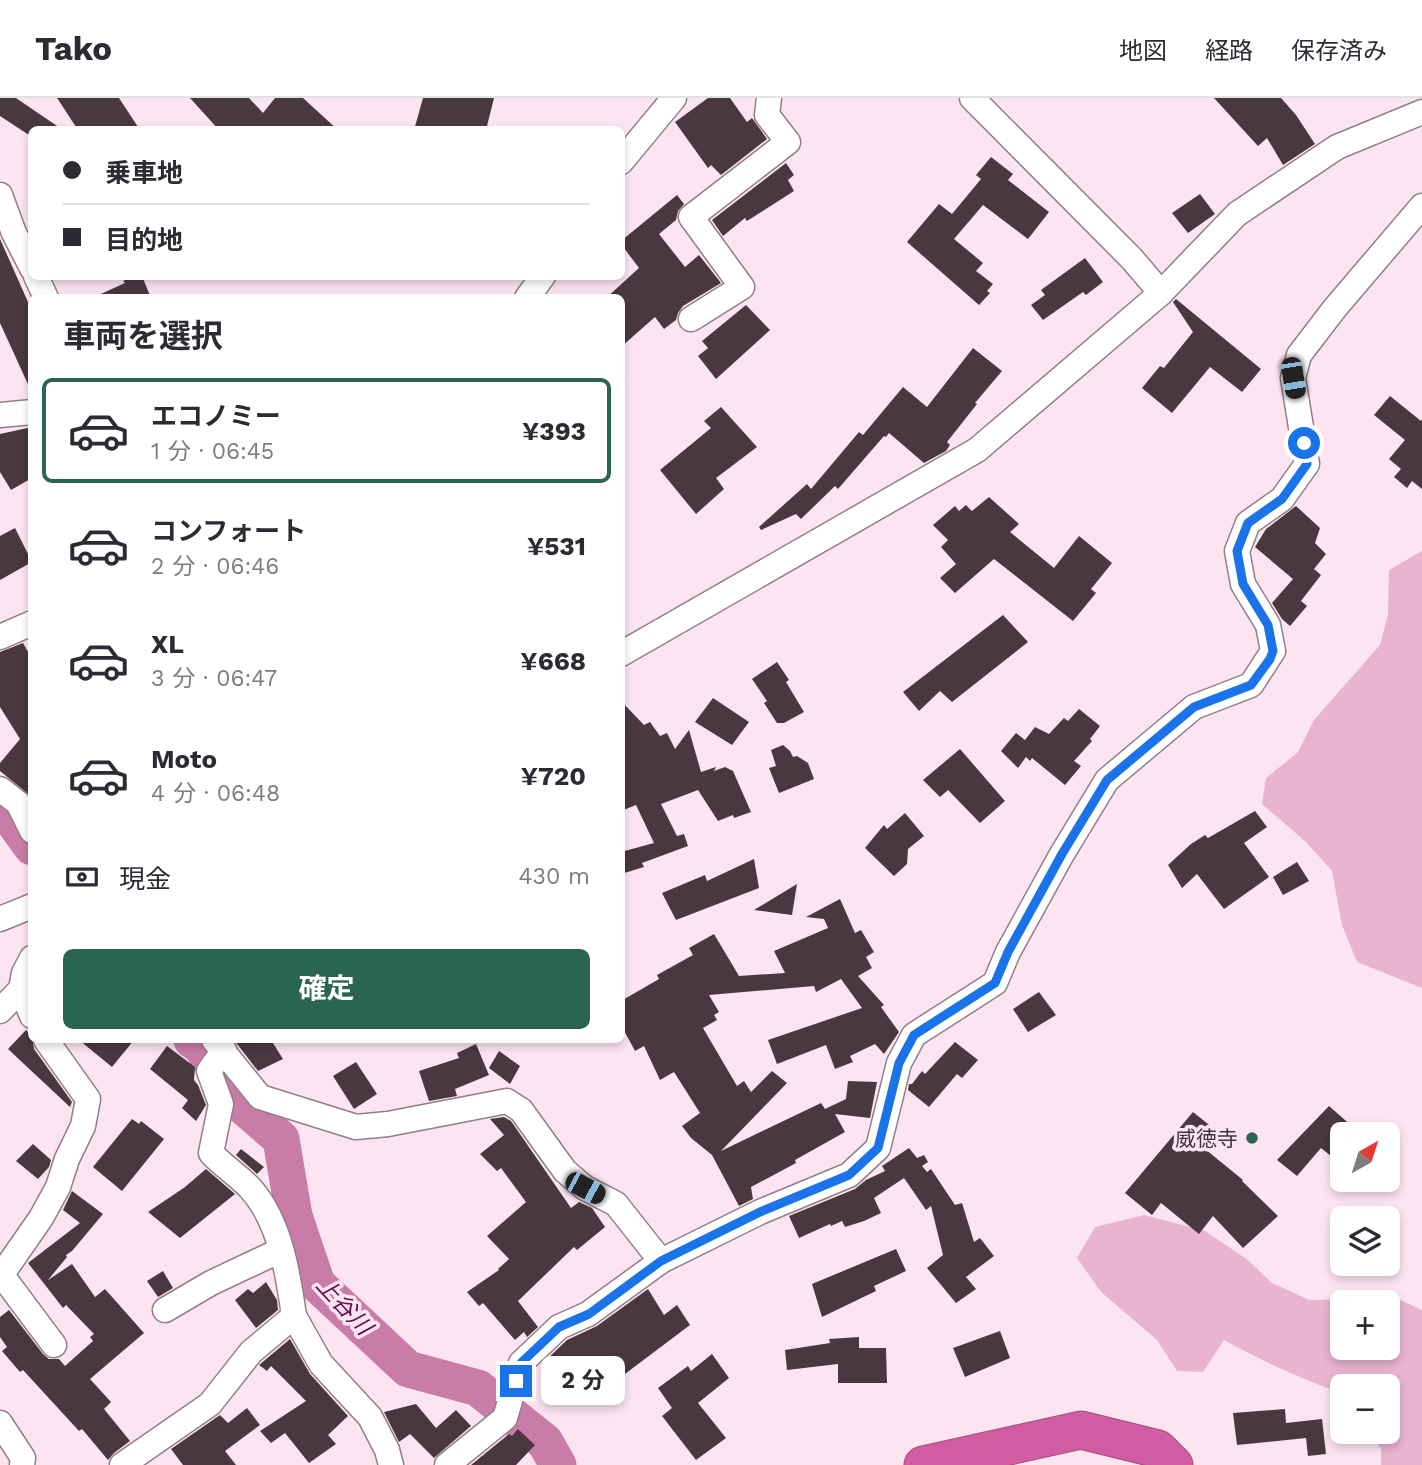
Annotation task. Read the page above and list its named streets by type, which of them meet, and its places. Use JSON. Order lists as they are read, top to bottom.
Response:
{
  "water": ["上谷川"],
  "places": ["威徳寺"],
  "north": "top right",
  "page": {
    "header": "Tako",
    "nav": ["地図", "経路", "保存済み"],
    "banner": ["乗車地", "目的地"],
    "heading": "車両を選択",
    "list": [
      {
        "name": "エコノミー",
        "note": "1 分 · 06:45",
        "value": "¥393"
      },
      {
        "name": "コンフォート",
        "note": "2 分 · 06:46",
        "value": "¥531"
      },
      {
        "name": "XL",
        "note": "3 分 · 06:47",
        "value": "¥668"
      },
      {
        "name": "Moto",
        "note": "4 分 · 06:48",
        "value": "¥720"
      }
    ],
    "pay": ["現金", "430 m"],
    "buttons": "確定",
    "map_buttons": ["+", "−"],
    "bubble": "2 分"
  }
}
